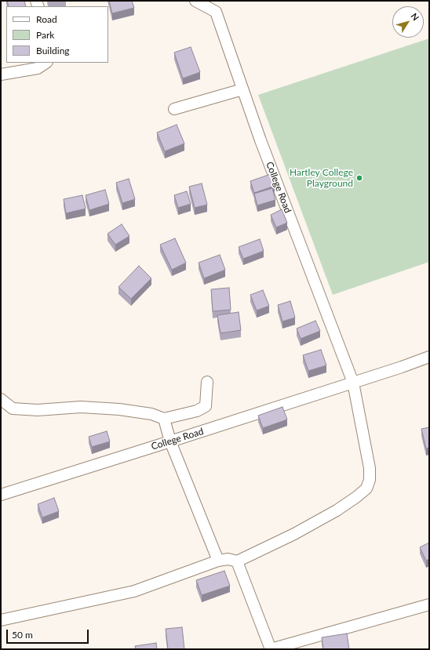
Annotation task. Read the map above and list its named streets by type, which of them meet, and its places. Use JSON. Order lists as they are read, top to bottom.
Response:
{
  "streets": {
    "street": ["College Road"]
  },
  "places": ["Hartley College Playground"],
  "legend": ["Road", "Park", "Building"],
  "scale_bar": "50 m",
  "north": "top right"
}
